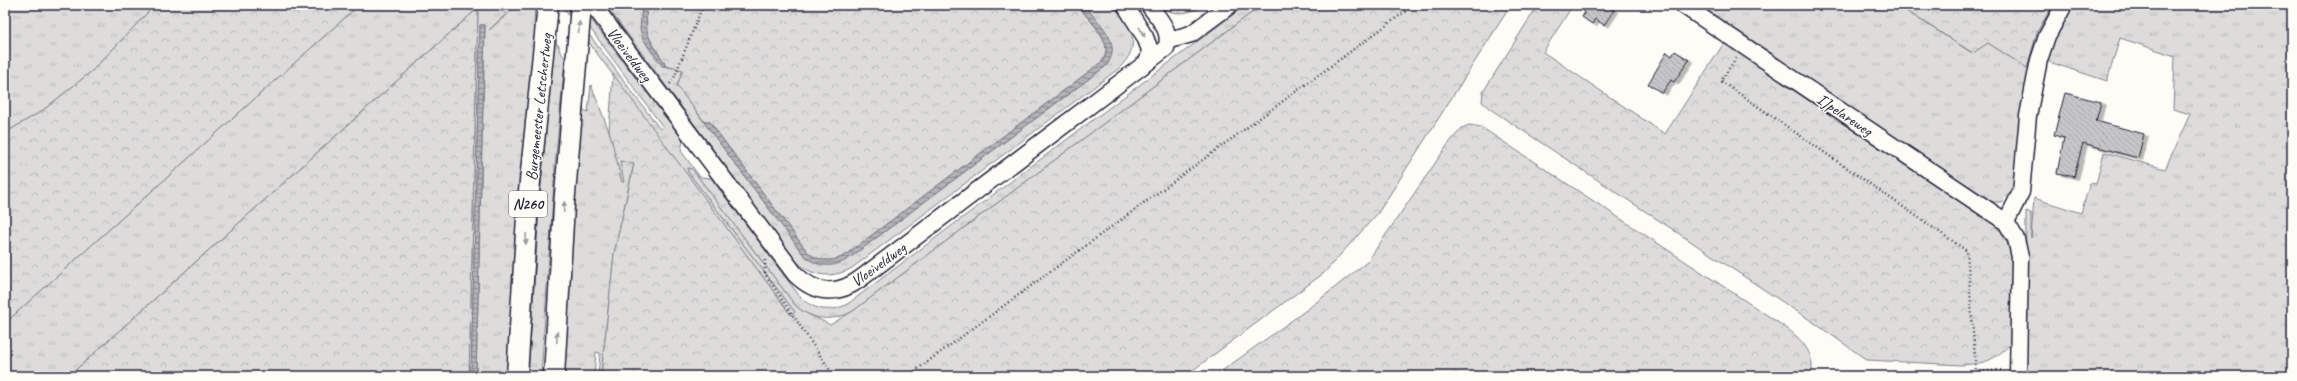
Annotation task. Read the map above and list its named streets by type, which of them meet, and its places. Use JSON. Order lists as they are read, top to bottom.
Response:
{
  "streets": {
    "main road": ["Burgemeester Letschertweg", "N260"],
    "street": ["Vloeiveldweg", "IJpelareweg"]
  }
}
